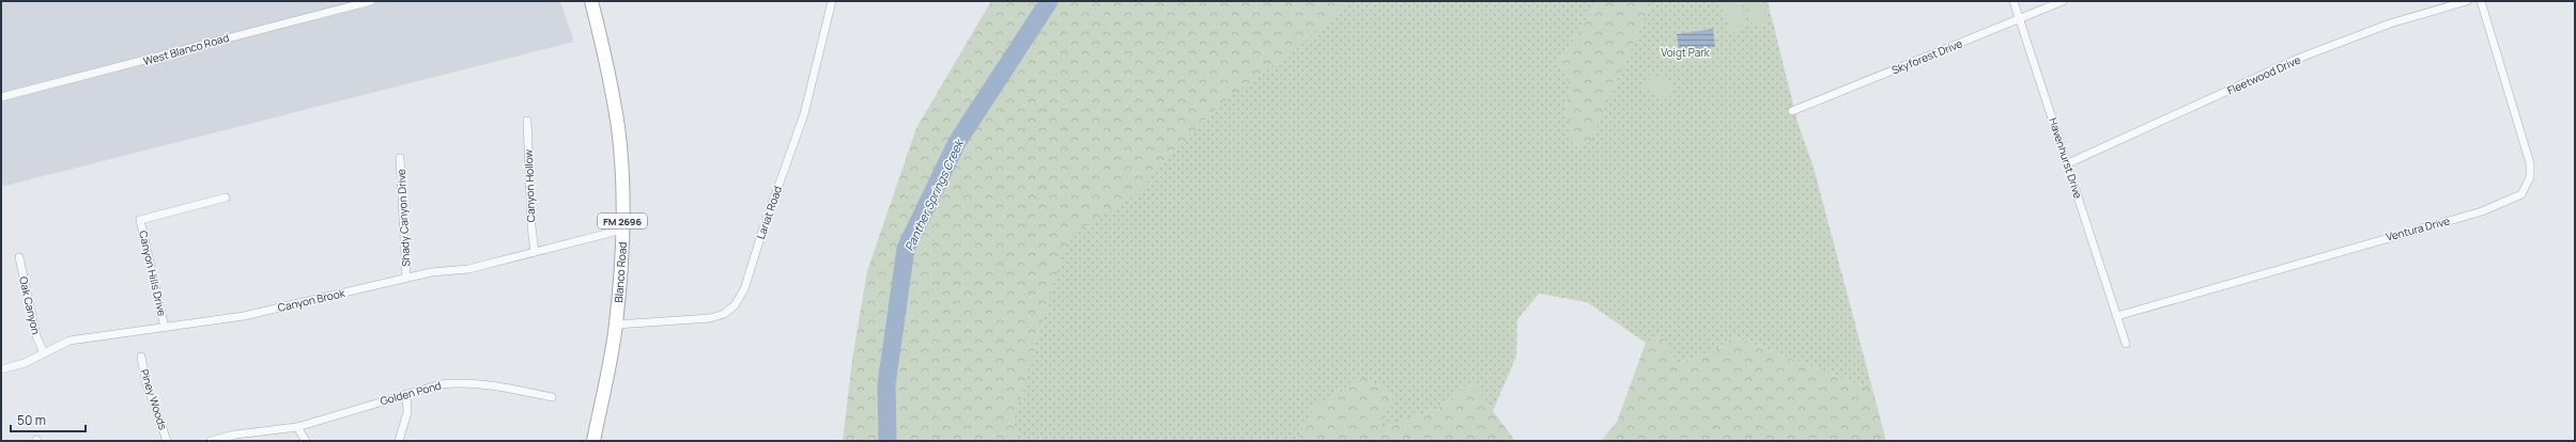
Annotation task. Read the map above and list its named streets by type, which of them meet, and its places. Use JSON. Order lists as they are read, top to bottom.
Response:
{
  "streets": {
    "main road": ["FM 2696", "Blanco Road"],
    "street": [
      "West Blanco Road",
      "Skyforest Drive",
      "Fleetwood Drive",
      "Havenhurst Drive",
      "Canyon Hollow",
      "Lariat Road",
      "Shady Canyon Drive",
      "Ventura Drive",
      "Canyon Hills Drive",
      "Canyon Brook",
      "Oak Canyon",
      "Golden Pond",
      "Piney Woods"
    ]
  },
  "crossings": [
    ["Skyforest Drive", "Havenhurst Drive"],
    ["Fleetwood Drive", "Havenhurst Drive"],
    ["Havenhurst Drive", "Ventura Drive"],
    ["Canyon Hollow", "Canyon Brook"],
    ["Lariat Road", "Blanco Road"],
    ["Shady Canyon Drive", "Canyon Brook"],
    ["Blanco Road", "Canyon Brook"],
    ["Canyon Hills Drive", "Canyon Brook"],
    ["Canyon Brook", "Oak Canyon"]
  ],
  "water": ["Panther Springs Creek"],
  "parks": ["Voigt Park"],
  "scale_bar": "50 m"
}
